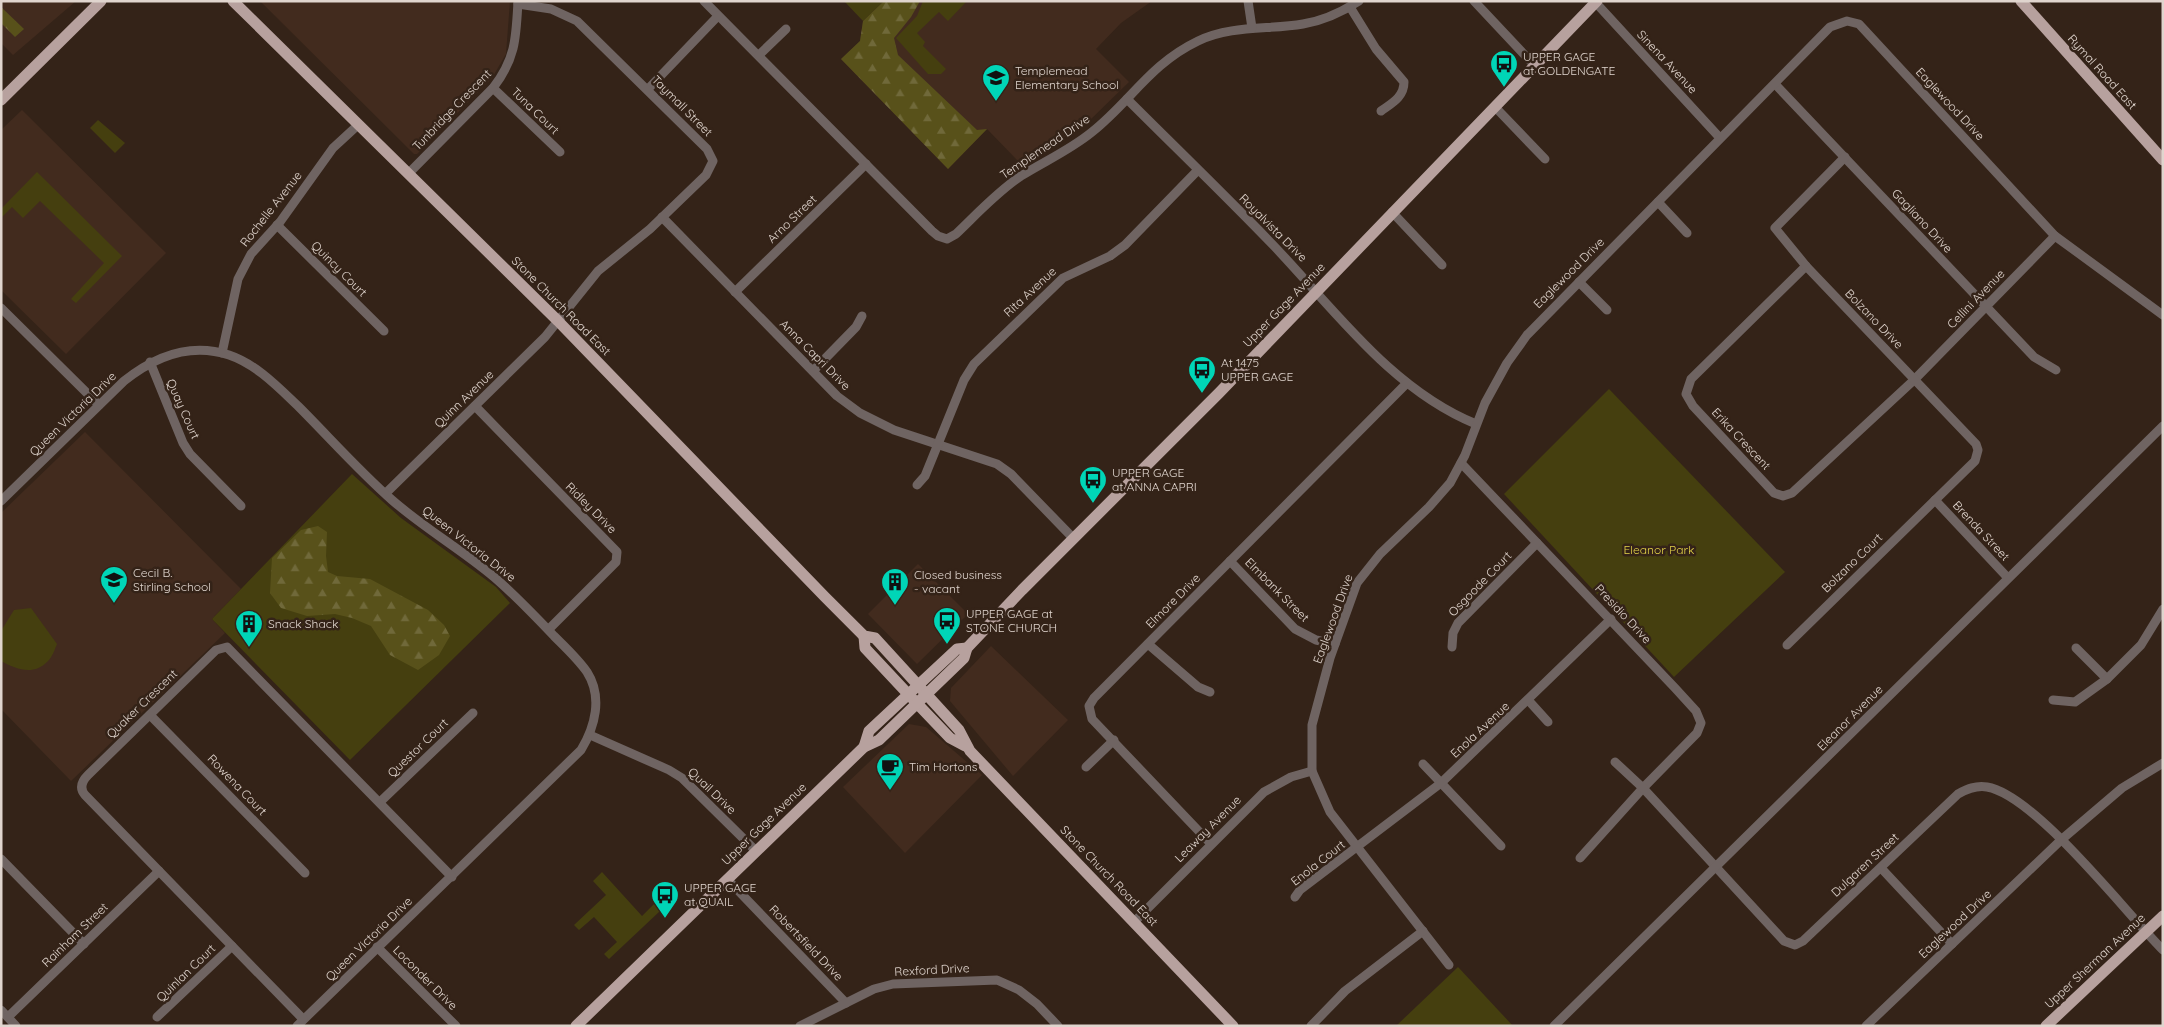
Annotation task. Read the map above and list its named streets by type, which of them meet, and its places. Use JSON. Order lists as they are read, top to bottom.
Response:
{
  "streets": {
    "main road": [
      "Rymal Road East",
      "Upper Gage Avenue",
      "Stone Church Road East",
      "Upper Sherman Avenue"
    ],
    "street": [
      "Sinena Avenue",
      "Eaglewood Drive",
      "Taymall Street",
      "Tunbridge Crescent",
      "Tuna Court",
      "Templemead Drive",
      "Rochelle Avenue",
      "Arno Street",
      "Gagliano Drive",
      "Royalvista Drive",
      "Quincy Court",
      "Rita Avenue",
      "Cellini Avenue",
      "Bolzano Drive",
      "Anna Capri Drive",
      "Quinn Avenue",
      "Quay Court",
      "Queen Victoria Drive",
      "Erika Crescent",
      "Ridley Drive",
      "Brenda Street",
      "Bolzano Court",
      "Osgoode Court",
      "Elmbank Street",
      "Elmore Drive",
      "Presidio Drive",
      "Quaker Crescent",
      "Eleanor Avenue",
      "Enola Avenue",
      "Questor Court",
      "Rowena Court",
      "Quail Drive",
      "Leaway Avenue",
      "Enola Court",
      "Dulgaren Street",
      "Rainham Street",
      "Robertsfield Drive",
      "Rexford Drive",
      "Quinlan Court",
      "Loconder Drive"
    ]
  },
  "crossings": [
    ["Sinena Avenue", "Eaglewood Drive"],
    ["Sinena Avenue", "Upper Gage Avenue"],
    ["Eaglewood Drive", "Gagliano Drive"],
    ["Eaglewood Drive", "Royalvista Drive"],
    ["Eaglewood Drive", "Cellini Avenue"],
    ["Eaglewood Drive", "Elmbank Street"],
    ["Eaglewood Drive", "Presidio Drive"],
    ["Eaglewood Drive", "Enola Avenue"],
    ["Eaglewood Drive", "Leaway Avenue"],
    ["Eaglewood Drive", "Enola Court"],
    ["Eaglewood Drive", "Dulgaren Street"],
    ["Taymall Street", "Tunbridge Crescent"],
    ["Taymall Street", "Stone Church Road East"],
    ["Taymall Street", "Anna Capri Drive"],
    ["Taymall Street", "Quinn Avenue"],
    ["Tunbridge Crescent", "Tuna Court"],
    ["Tunbridge Crescent", "Stone Church Road East"],
    ["Templemead Drive", "Arno Street"],
    ["Templemead Drive", "Royalvista Drive"],
    ["Rochelle Avenue", "Quincy Court"],
    ["Rochelle Avenue", "Stone Church Road East"],
    ["Rochelle Avenue", "Queen Victoria Drive"],
    ["Arno Street", "Anna Capri Drive"],
    ["Gagliano Drive", "Cellini Avenue"],
    ["Gagliano Drive", "Bolzano Drive"],
    ["Royalvista Drive", "Rita Avenue"],
    ["Royalvista Drive", "Upper Gage Avenue"],
    ["Royalvista Drive", "Elmore Drive"],
    ["Rita Avenue", "Anna Capri Drive"],
    ["Cellini Avenue", "Bolzano Drive"],
    ["Cellini Avenue", "Erika Crescent"],
    ["Upper Gage Avenue", "Stone Church Road East"],
    ["Upper Gage Avenue", "Anna Capri Drive"],
    ["Upper Gage Avenue", "Quail Drive"],
    ["Upper Gage Avenue", "Robertsfield Drive"],
    ["Stone Church Road East", "Quinn Avenue"],
    ["Stone Church Road East", "Leaway Avenue"],
    ["Bolzano Drive", "Erika Crescent"],
    ["Bolzano Drive", "Brenda Street"],
    ["Bolzano Drive", "Bolzano Court"],
    ["Quinn Avenue", "Queen Victoria Drive"],
    ["Quinn Avenue", "Ridley Drive"],
    ["Quay Court", "Queen Victoria Drive"],
    ["Queen Victoria Drive", "Ridley Drive"],
    ["Queen Victoria Drive", "Quaker Crescent"],
    ["Queen Victoria Drive", "Quail Drive"],
    ["Queen Victoria Drive", "Loconder Drive"],
    ["Brenda Street", "Bolzano Court"],
    ["Brenda Street", "Eleanor Avenue"],
    ["Osgoode Court", "Presidio Drive"],
    ["Elmbank Street", "Elmore Drive"],
    ["Elmore Drive", "Leaway Avenue"],
    ["Presidio Drive", "Enola Avenue"],
    ["Presidio Drive", "Dulgaren Street"],
    ["Quaker Crescent", "Questor Court"],
    ["Quaker Crescent", "Rowena Court"],
    ["Quaker Crescent", "Rainham Street"],
    ["Quaker Crescent", "Quinlan Court"],
    ["Eleanor Avenue", "Dulgaren Street"],
    ["Enola Avenue", "Enola Court"],
    ["Dulgaren Street", "Upper Sherman Avenue"],
    ["Robertsfield Drive", "Rexford Drive"]
  ],
  "parks": ["Eleanor Park"],
  "places": {
    "bus stop": [
      "UPPER GAGE at GOLDENGATE",
      "At 1475 UPPER GAGE",
      "UPPER GAGE at ANNA CAPRI",
      "UPPER GAGE at STONE CHURCH",
      "UPPER GAGE at QUAIL"
    ],
    "school or university": ["Templemead Elementary School", "Cecil B. Stirling School"],
    "building": ["Closed business - vacant", "Snack Shack"],
    "cafe": ["Tim Hortons"]
  }
}
